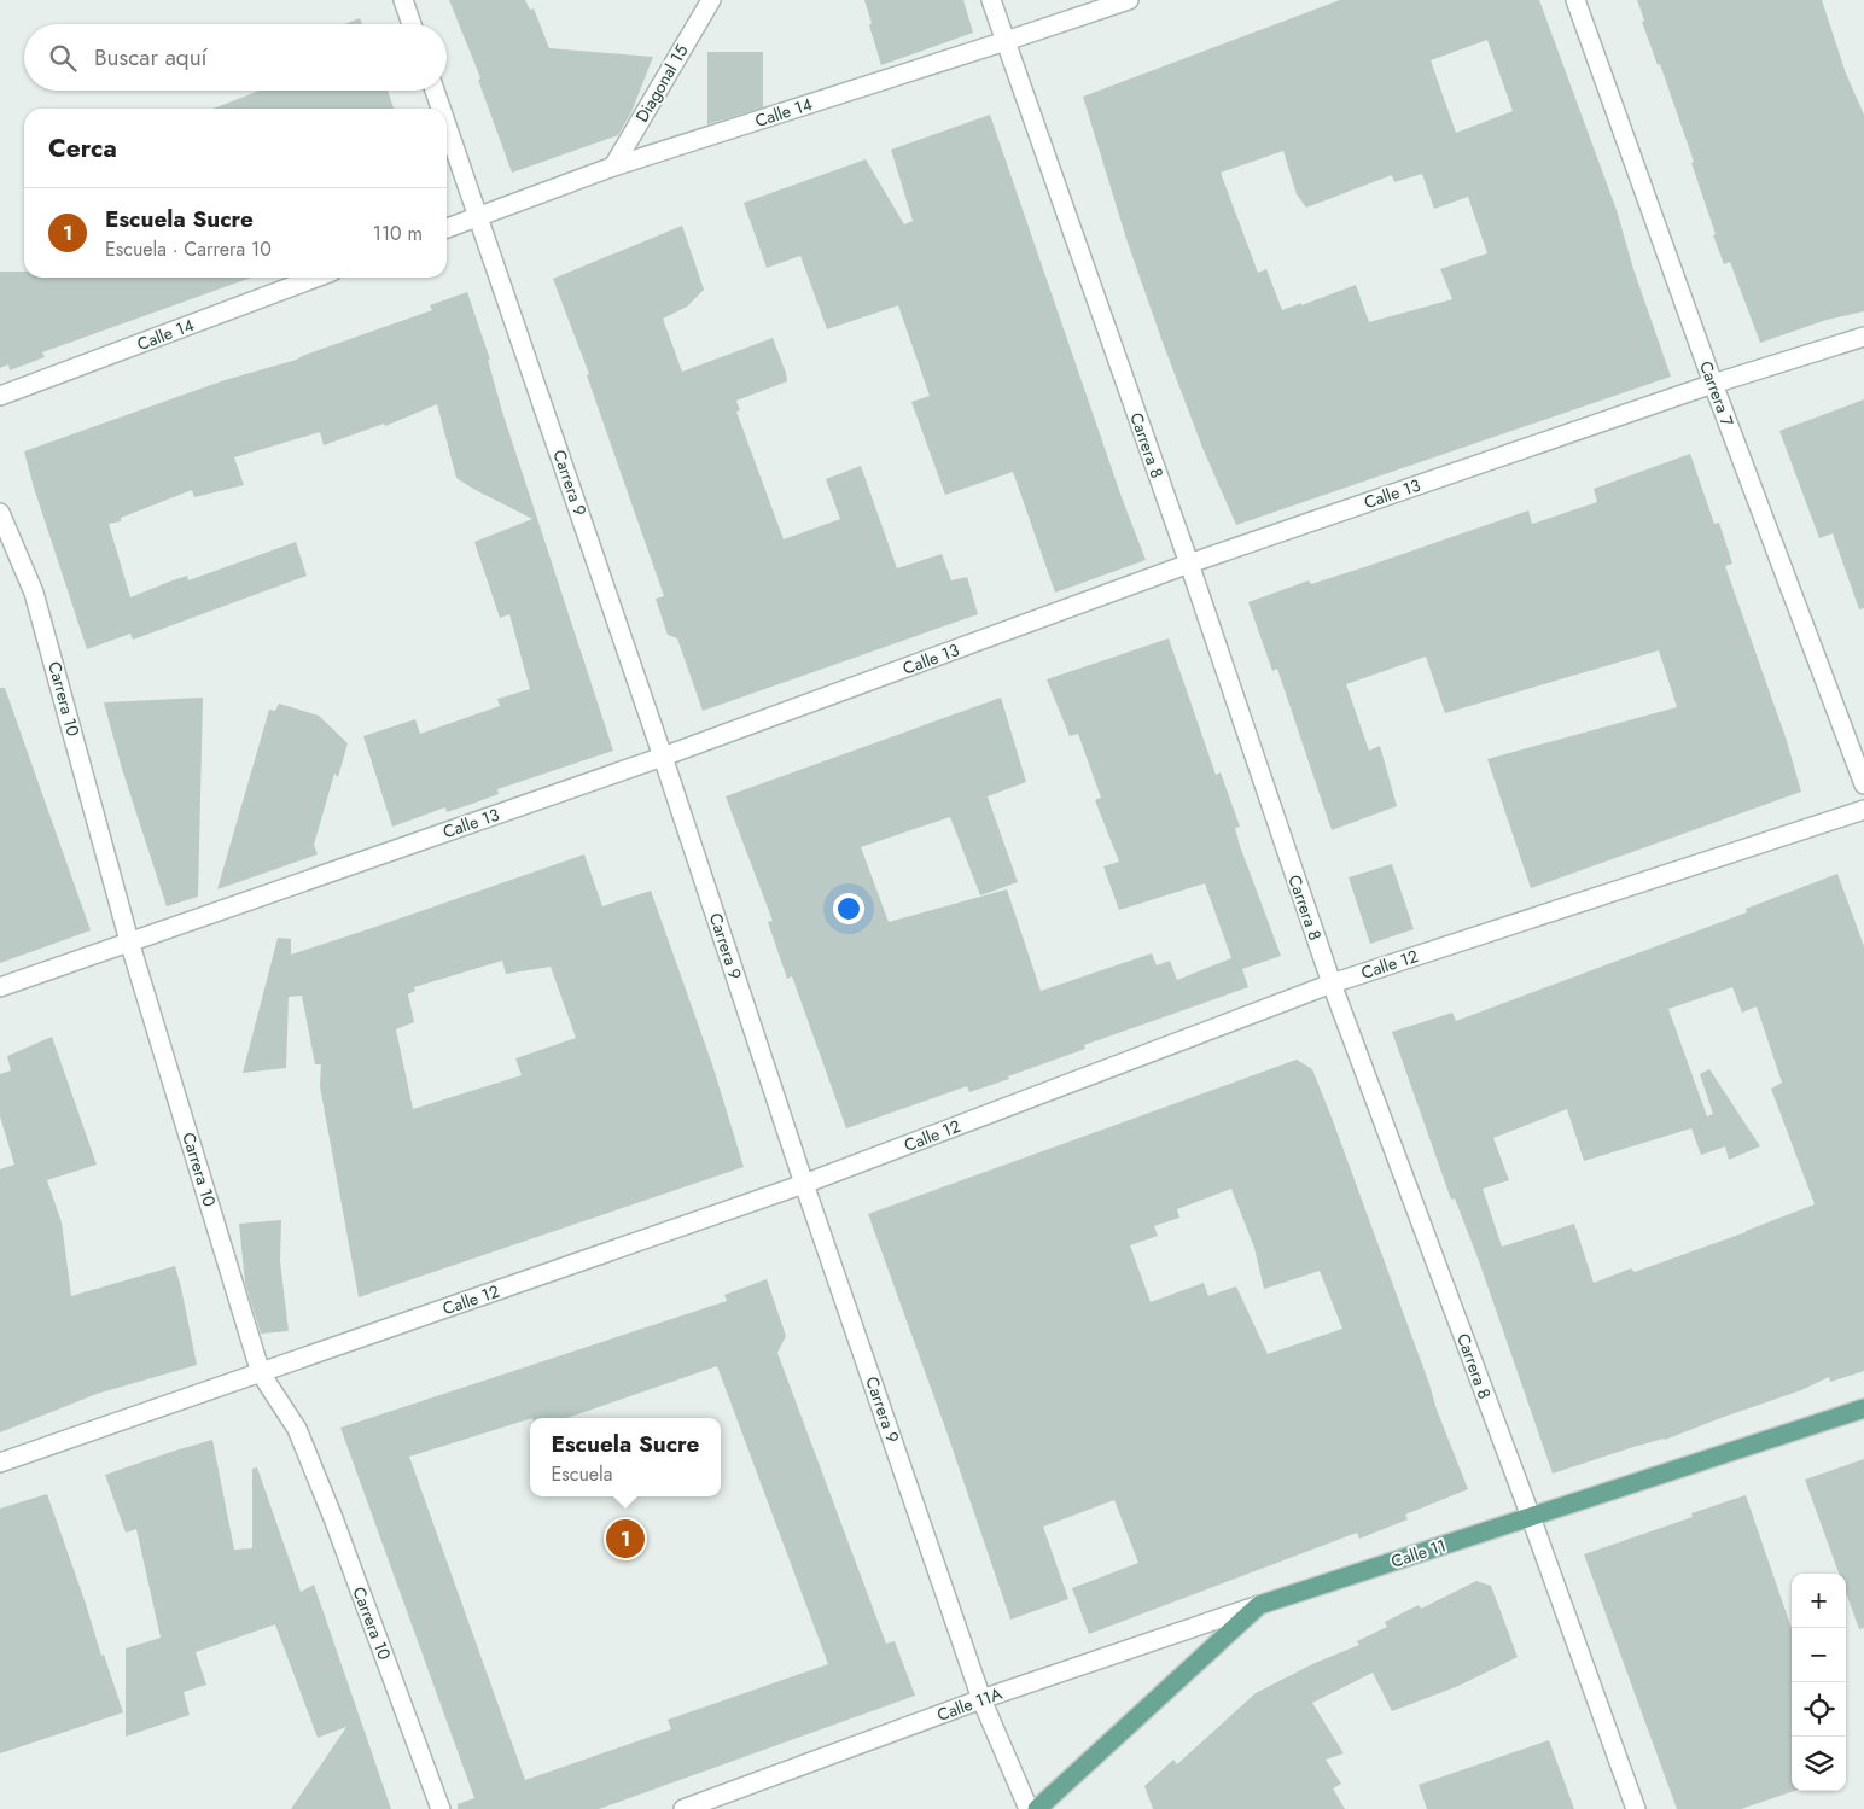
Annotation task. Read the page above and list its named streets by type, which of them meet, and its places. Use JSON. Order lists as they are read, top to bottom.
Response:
{
  "streets": {
    "main road": ["Calle 11"],
    "street": [
      "Diagonal 15",
      "Calle 14",
      "Carrera 7",
      "Carrera 8",
      "Carrera 9",
      "Calle 13",
      "Carrera 10",
      "Calle 12",
      "Calle 11A"
    ]
  },
  "crossings": [
    ["Diagonal 15", "Calle 14"],
    ["Calle 14", "Carrera 8"],
    ["Calle 14", "Carrera 9"],
    ["Carrera 7", "Calle 13"],
    ["Carrera 8", "Calle 13"],
    ["Carrera 8", "Calle 12"],
    ["Carrera 8", "Calle 11"],
    ["Carrera 9", "Calle 13"],
    ["Carrera 9", "Calle 12"],
    ["Carrera 9", "Calle 11A"],
    ["Calle 13", "Carrera 10"],
    ["Carrera 10", "Calle 12"],
    ["Calle 11", "Calle 11A"]
  ],
  "page": {
    "search": "Buscar aquí",
    "heading": "Cerca",
    "list": [
      {
        "mark": "1",
        "name": "Escuela Sucre",
        "note": "Escuela · Carrera 10",
        "value": "110 m"
      }
    ],
    "popup": ["Escuela Sucre", "Escuela"],
    "pins": "1",
    "map_buttons": ["+", "−"]
  }
}
